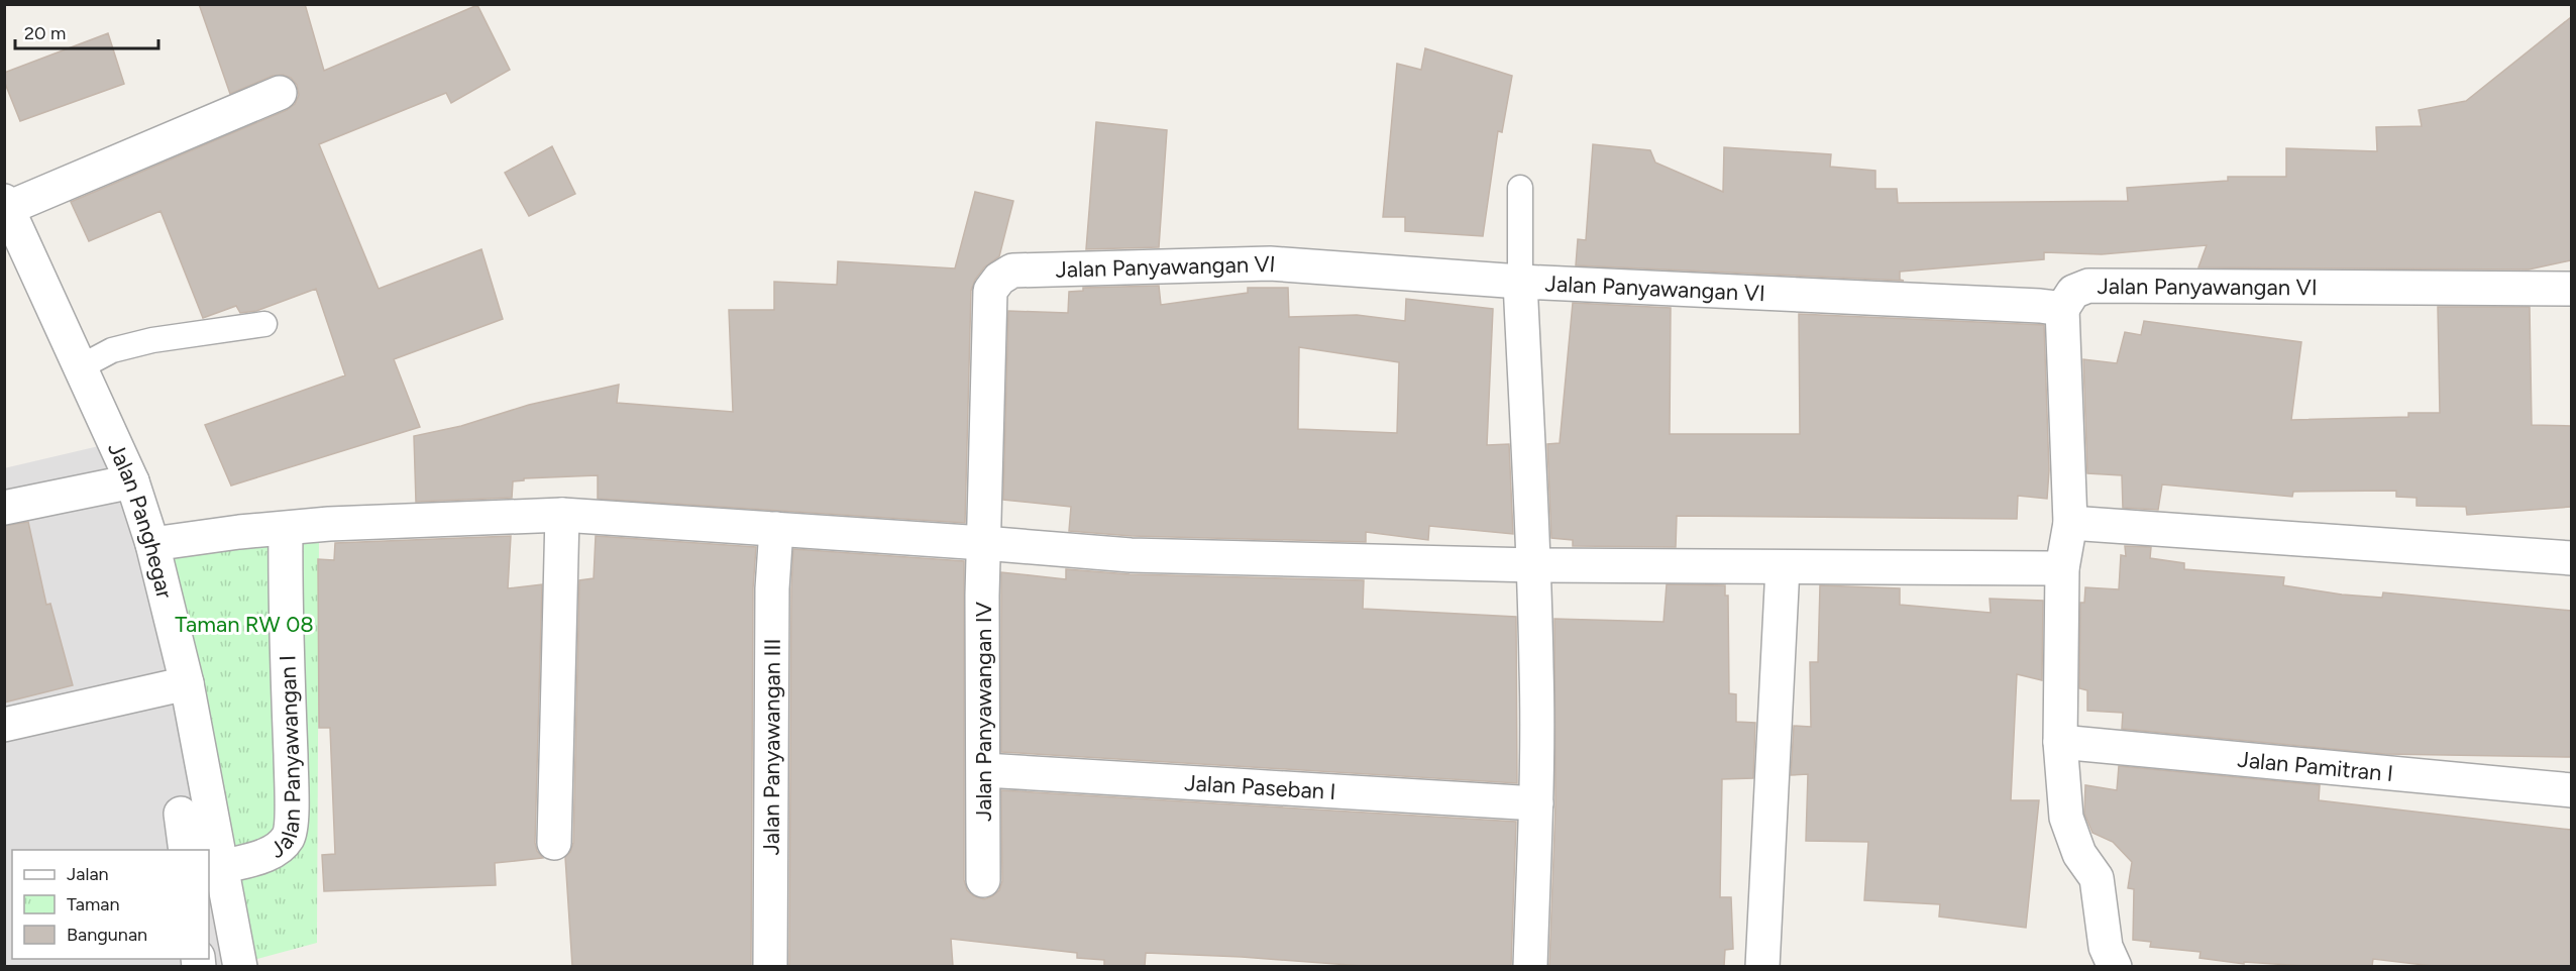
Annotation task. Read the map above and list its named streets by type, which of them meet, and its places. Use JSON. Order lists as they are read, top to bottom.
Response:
{
  "streets": {
    "street": [
      "Jalan Panyawangan VI",
      "Jalan Panghegar",
      "Jalan Panyawangan IV",
      "Jalan Panyawangan III",
      "Jalan Panyawangan I",
      "Jalan Pamitran I",
      "Jalan Paseban I"
    ]
  },
  "crossings": [
    ["Jalan Panyawangan VI", "Jalan Panyawangan IV"],
    ["Jalan Panghegar", "Jalan Panyawangan I"],
    ["Jalan Panyawangan IV", "Jalan Paseban I"]
  ],
  "parks": ["Taman RW 08"],
  "legend": ["Jalan", "Taman", "Bangunan"],
  "scale_bar": "20 m"
}
